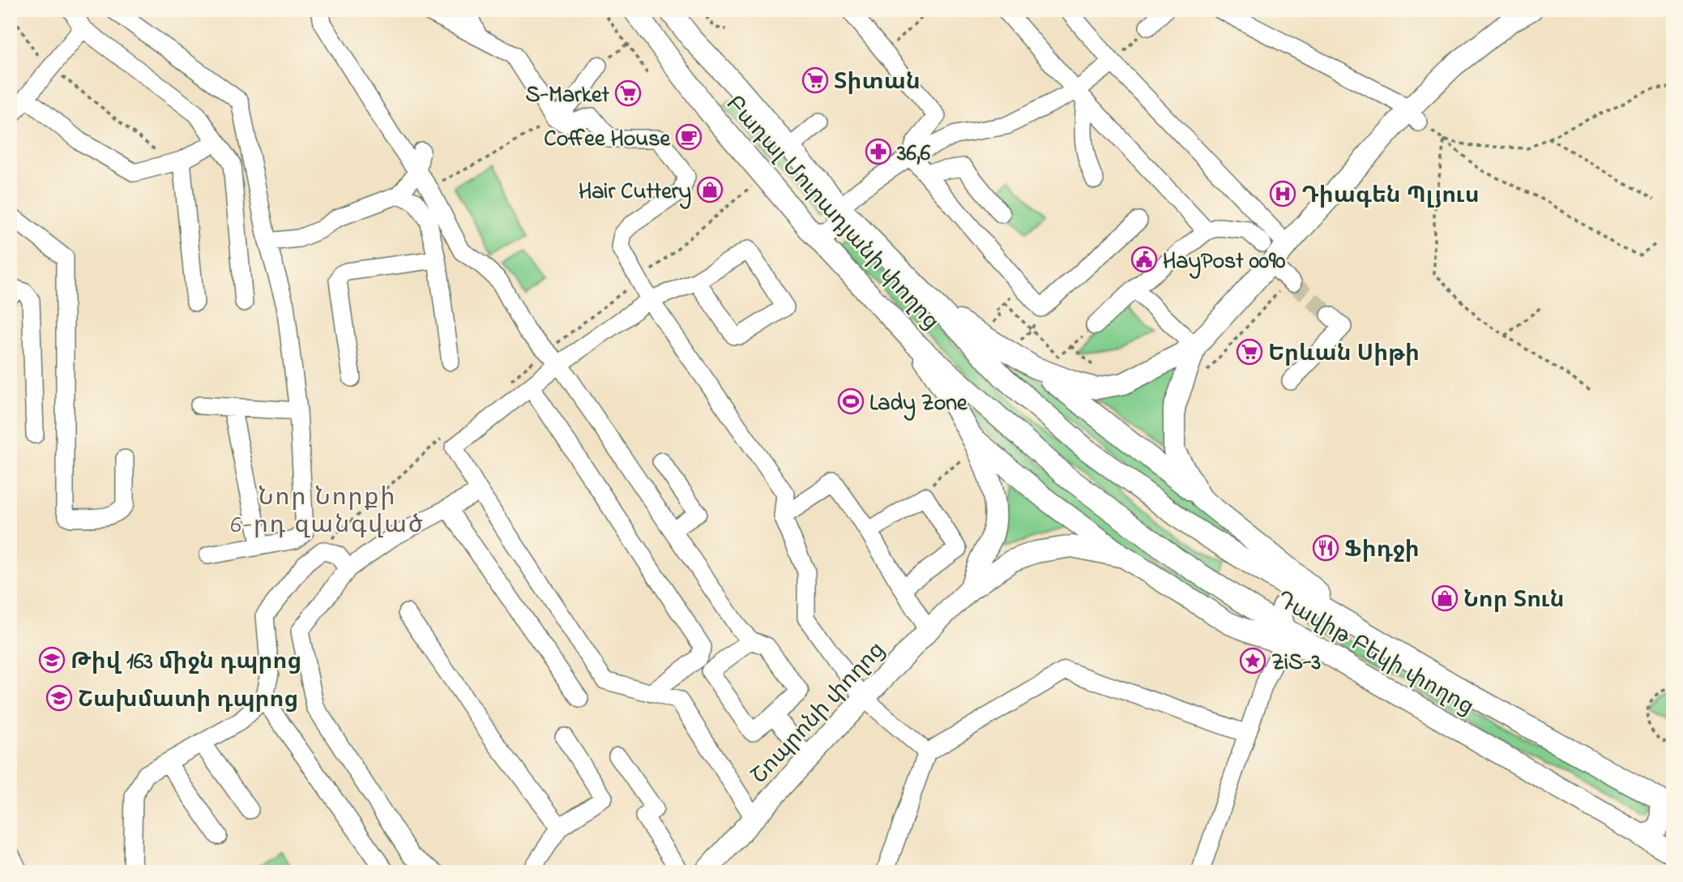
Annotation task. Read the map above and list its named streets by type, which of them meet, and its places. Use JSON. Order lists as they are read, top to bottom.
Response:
{
  "streets": {
    "main road": ["Բադալ Մուրադյանի փողոց", "Դավիթ Բեկի փողոց", "Շոպրոնի փողոց"]
  },
  "crossings": [
    ["Բադալ Մուրադյանի փողոց", "Դավիթ Բեկի փողոց"]
  ],
  "districts": ["Նոր Նորքի 6-րդ զանգված"],
  "places": {
    "supermarket": ["Տիտան", "S-Market", "Երևան Սիթի"],
    "cafe": ["Coffee House"],
    "pharmacy": ["36,6"],
    "shop": ["Hair Cuttery", "Նոր Տուն"],
    "hospital": ["Դիագեն Պլյուս"],
    "public building": ["HayPost 0090"],
    "sports": ["Lady Zone"],
    "restaurant": ["Ֆիդջի"],
    "school or university": ["Թիվ 163 միջն դպրոց", "Շախմատի դպրոց"],
    "place": ["ZiS-3"]
  }
}
